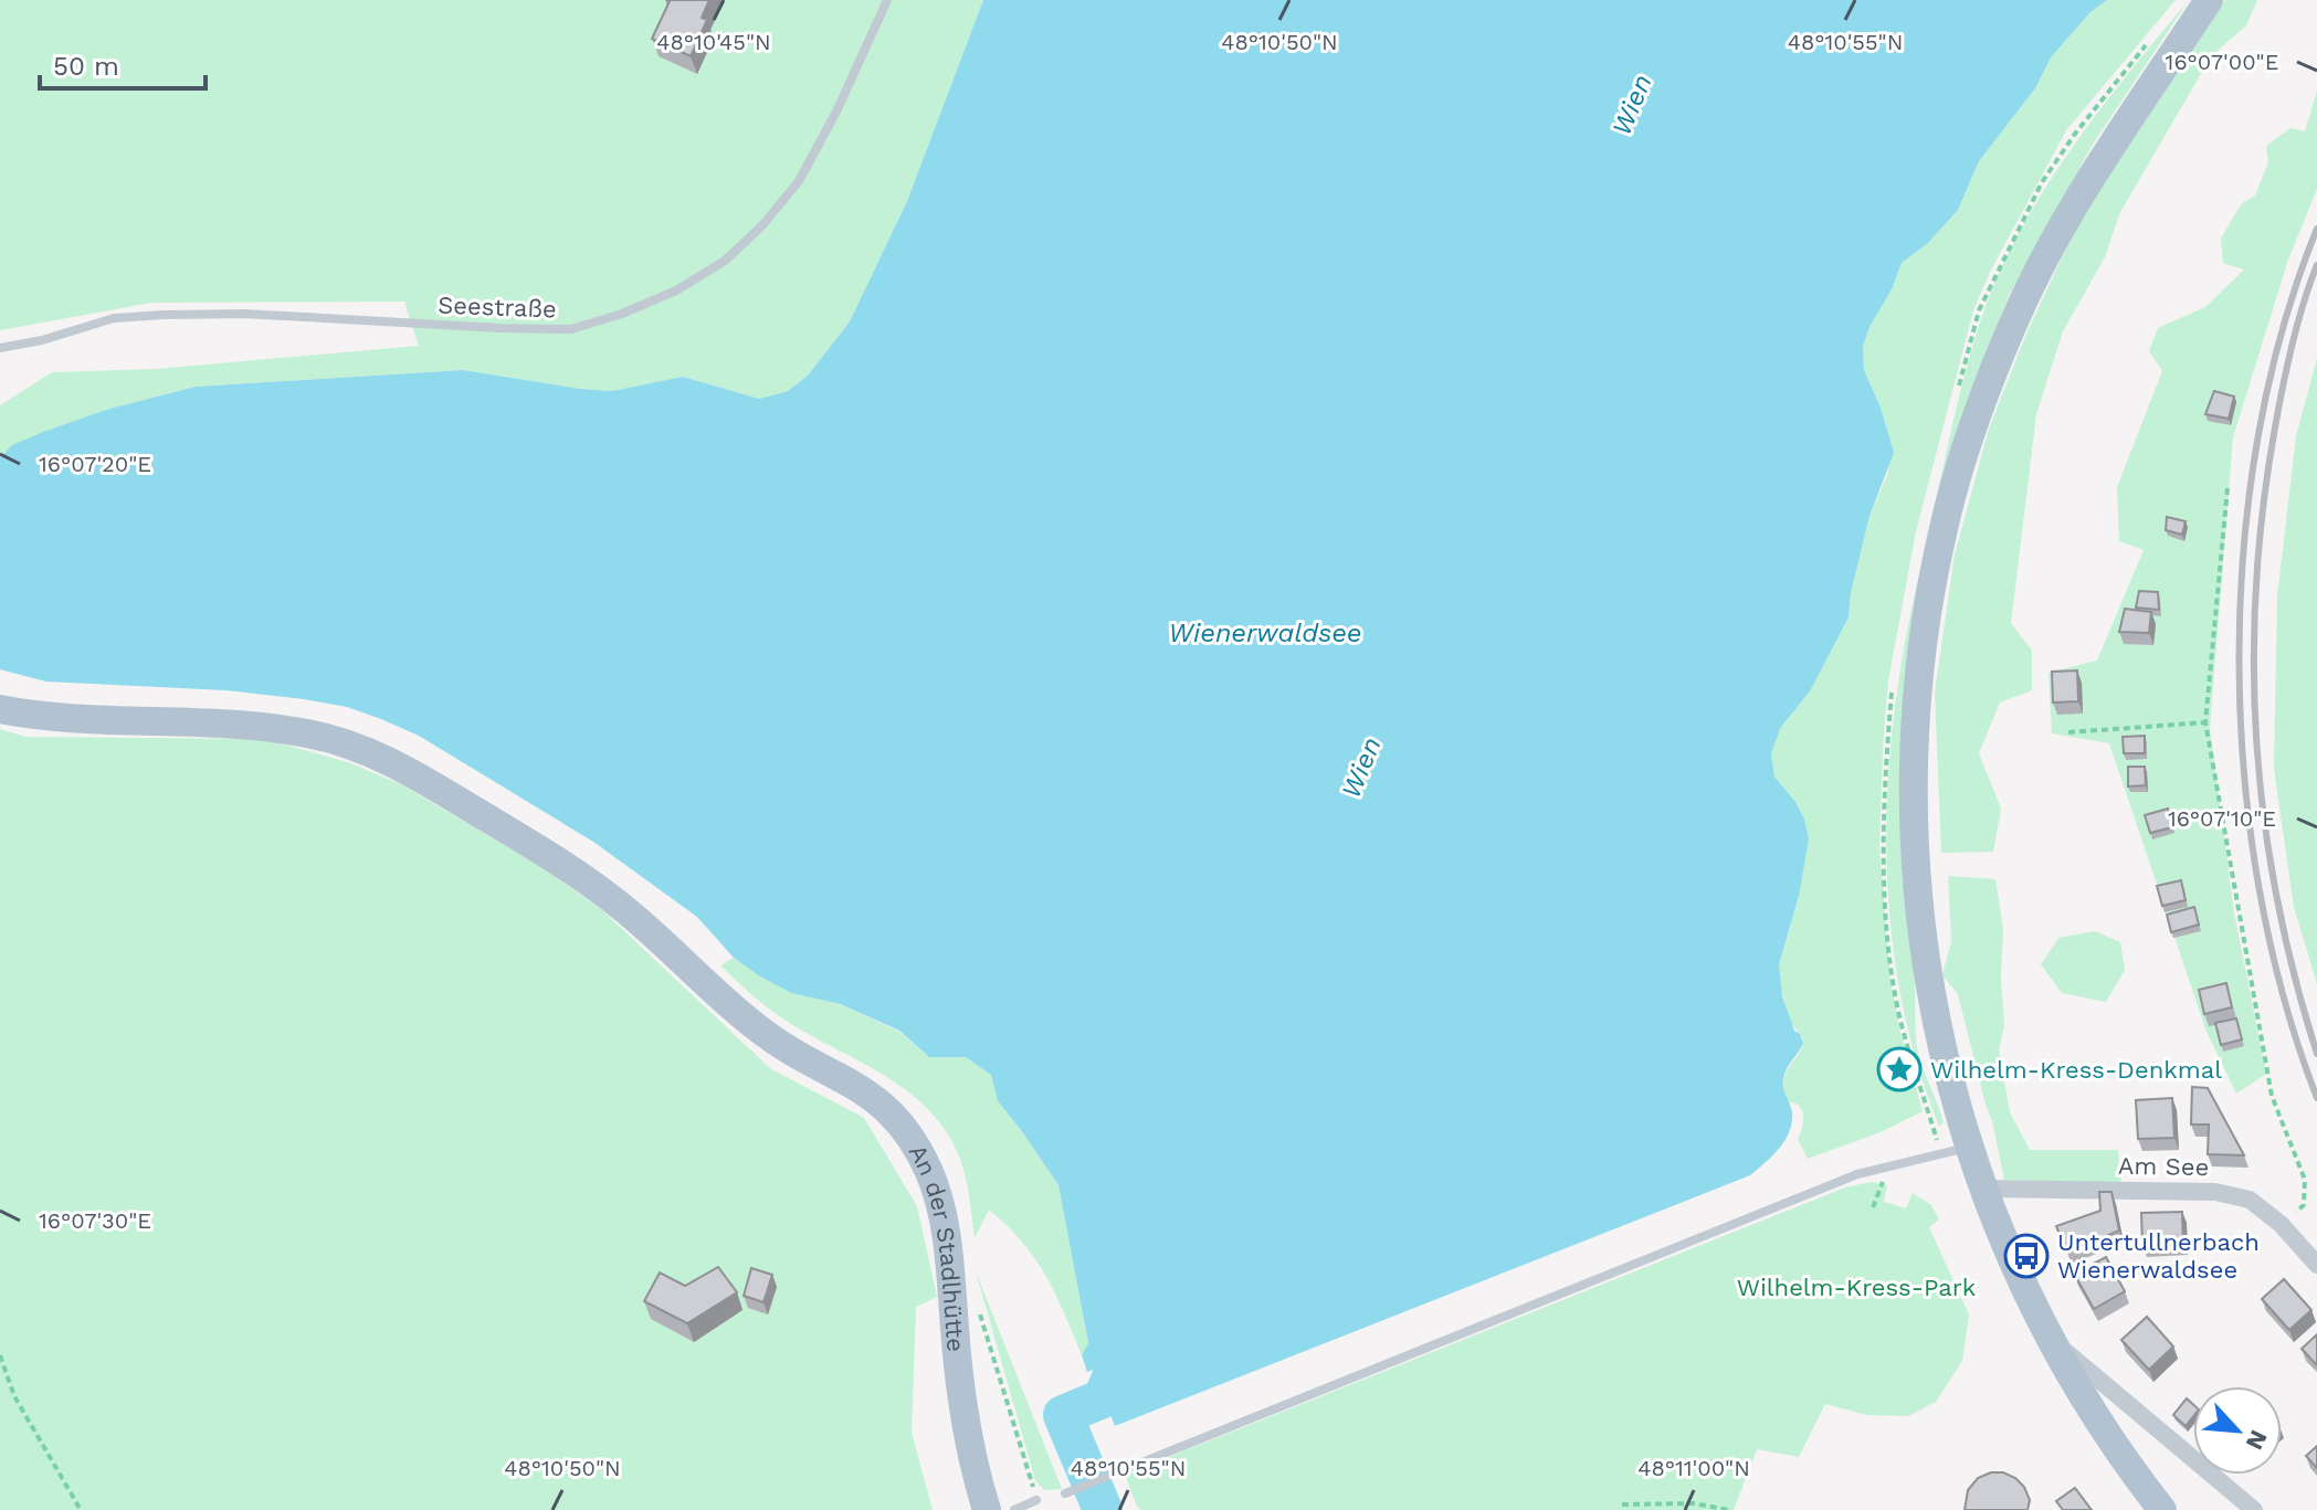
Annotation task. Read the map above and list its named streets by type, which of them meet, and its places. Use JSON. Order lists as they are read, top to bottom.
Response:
{
  "streets": {
    "main road": ["An der Stadlhütte"],
    "street": ["Am See"],
    "lane": ["Seestraße"]
  },
  "water": ["Wien", "Wienerwaldsee"],
  "parks": ["Wilhelm-Kress-Park"],
  "places": {
    "place": ["Wilhelm-Kress-Denkmal"],
    "bus stop": ["Untertullnerbach Wienerwaldsee"]
  },
  "scale_bar": "50 m",
  "north": "bottom right",
  "coordinates": [
    "48°10'45\"N",
    "48°10'50\"N",
    "48°10'55\"N",
    "16°07'00\"E",
    "16°07'20\"E",
    "16°07'10\"E",
    "16°07'30\"E",
    "48°11'00\"N"
  ]
}
